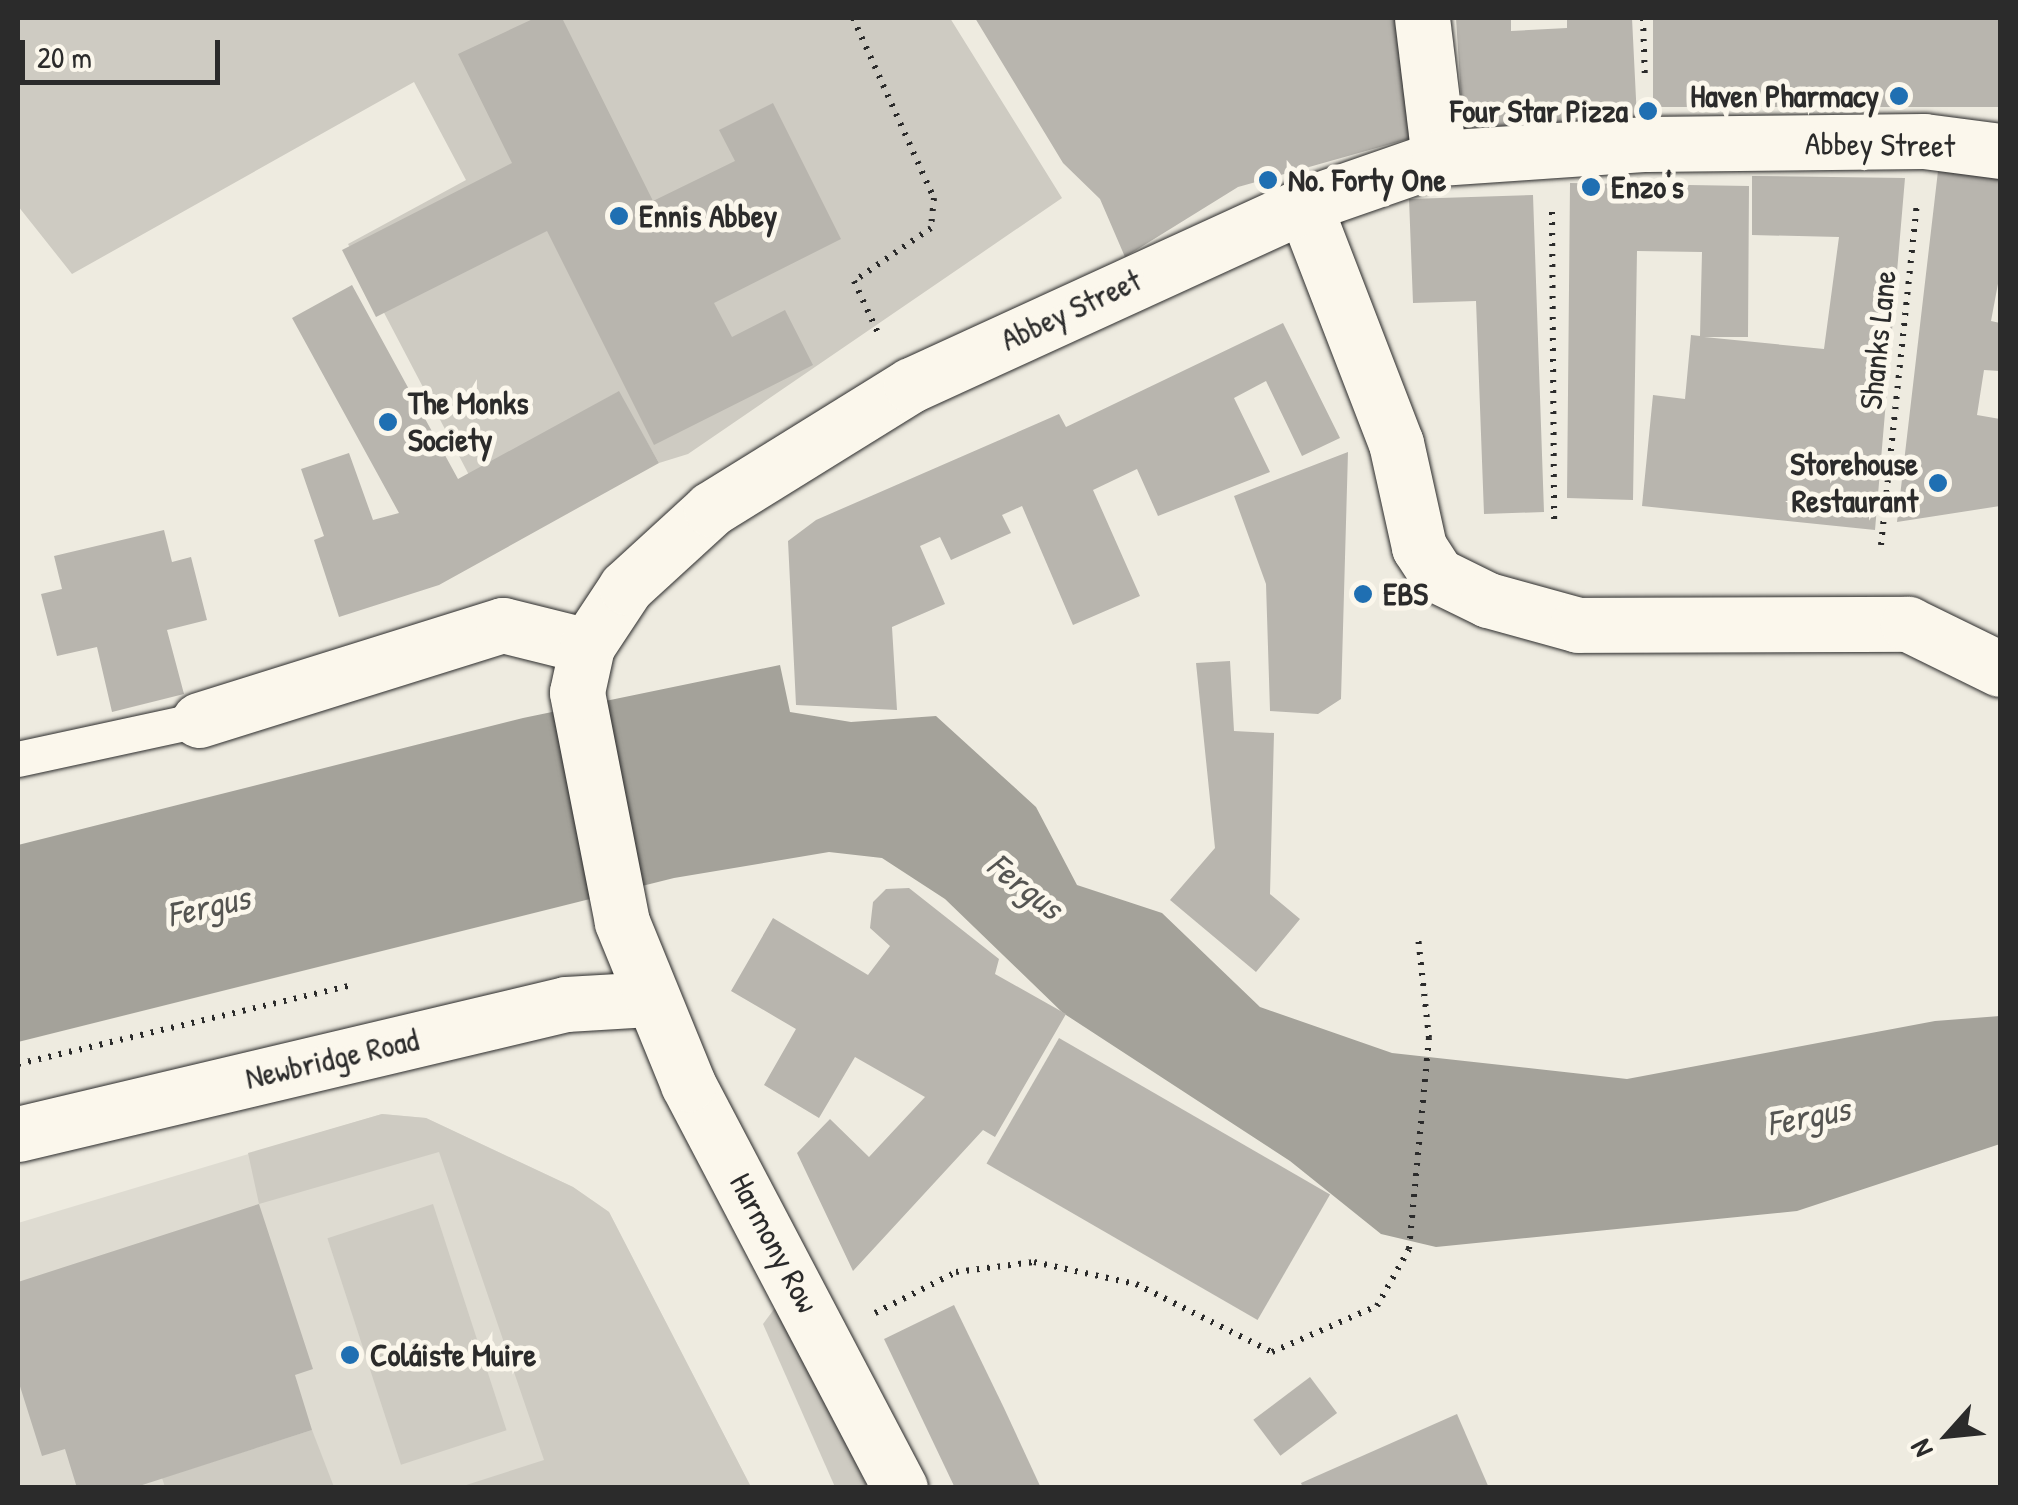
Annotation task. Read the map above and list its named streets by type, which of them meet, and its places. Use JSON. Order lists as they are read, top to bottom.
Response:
{
  "streets": {
    "main road": ["Abbey Street", "Newbridge Road", "Harmony Row"],
    "path": ["Shanks Lane"]
  },
  "crossings": [
    ["Abbey Street", "Shanks Lane"],
    ["Newbridge Road", "Harmony Row"]
  ],
  "water": ["Fergus"],
  "places": [
    "Haven Pharmacy",
    "Four Star Pizza",
    "No. Forty One",
    "Enzo's",
    "Ennis Abbey",
    "The Monks Society",
    "Storehouse Restaurant",
    "EBS",
    "Coláiste Muire"
  ],
  "scale_bar": "20 m",
  "north": "bottom left"
}
